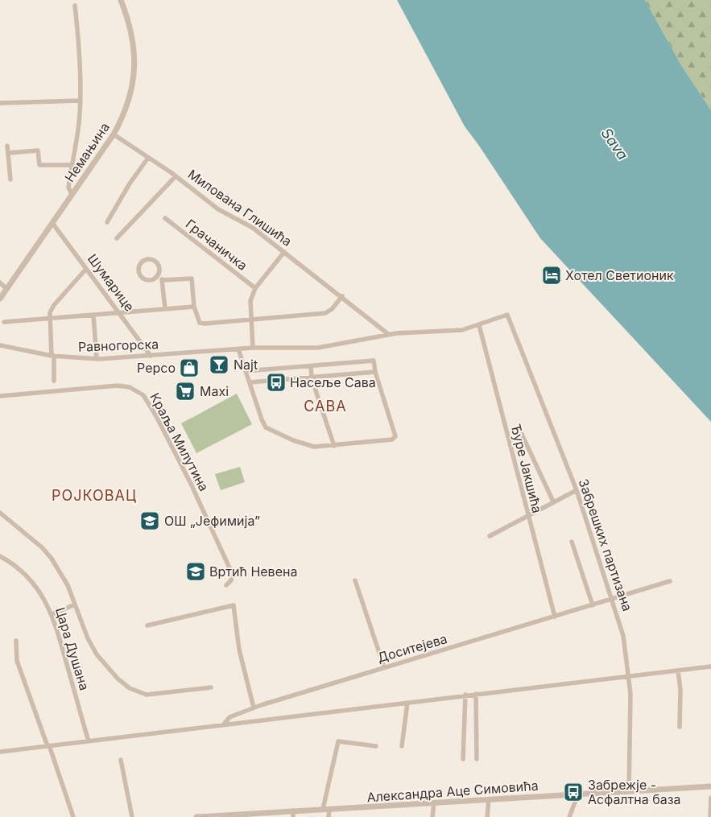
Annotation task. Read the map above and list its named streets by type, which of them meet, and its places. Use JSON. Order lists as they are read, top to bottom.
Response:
{
  "streets": {
    "street": [
      "Немањина",
      "Милована Глишића",
      "Грачаничка",
      "Шумарице",
      "Равногорска",
      "Краља Милутина",
      "Ђуре Јакшића",
      "Забрешких партизана",
      "Доситејева",
      "Цара Душана",
      "Александра Аце Симовића"
    ]
  },
  "crossings": [
    ["Немањина", "Милована Глишића"],
    ["Немањина", "Шумарице"],
    ["Милована Глишића", "Равногорска"],
    ["Шумарице", "Равногорска"],
    ["Равногорска", "Ђуре Јакшића"],
    ["Равногорска", "Забрешких партизана"],
    ["Ђуре Јакшића", "Доситејева"],
    ["Забрешких партизана", "Доситејева"],
    ["Забрешких партизана", "Александра Аце Симовића"]
  ],
  "districts": ["САВА", "РОЈКОВАЦ"],
  "water": ["Sava"],
  "places": {
    "hotel": ["Хотел Светионик"],
    "bar": ["Najt"],
    "shop": ["Pepco"],
    "bus stop": ["Насеље Сава", "Забрежје - Асфалтна база"],
    "supermarket": ["Maxi"],
    "school or university": ["ОШ „Јефимија”", "Вртић Невена"]
  }
}
